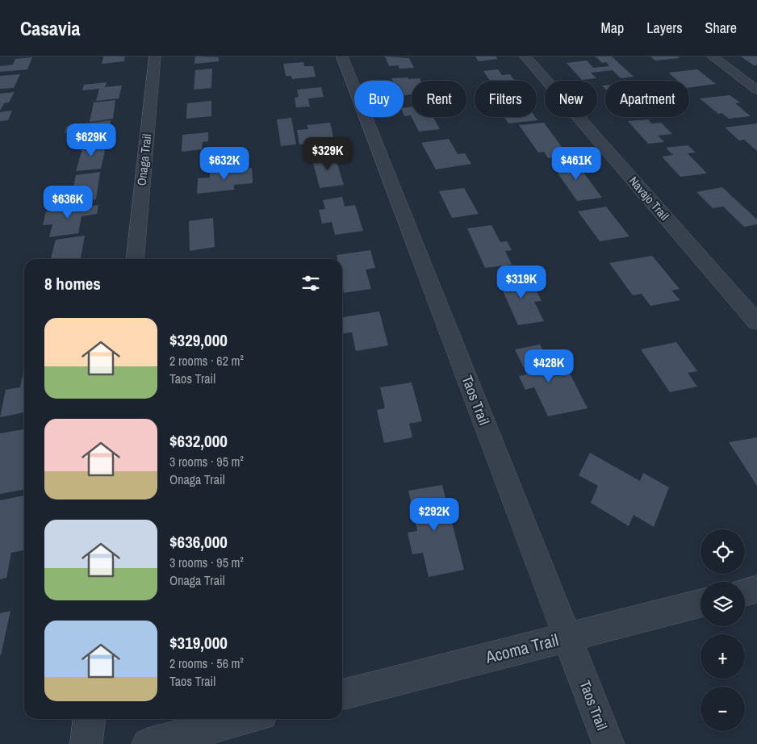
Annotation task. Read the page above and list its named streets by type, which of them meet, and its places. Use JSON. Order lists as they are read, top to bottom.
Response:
{
  "streets": {
    "street": [
      "Onaga Trail",
      "Navajo Trail",
      "Taos Trail",
      "Acoma Trail"
    ]
  },
  "crossings": [
    ["Taos Trail", "Acoma Trail"]
  ],
  "page": {
    "header": "Casavia",
    "nav": ["Map", "Layers", "Share"],
    "chip": [
      "Buy",
      "Rent",
      "Filters",
      "New",
      "Apartment"
    ],
    "price": [
      "$629K",
      "$329K",
      "$632K",
      "$461K",
      "$636K",
      "$319K",
      "$428K",
      "$292K"
    ],
    "heading": "8 homes",
    "list": [
      {
        "name": "$329,000",
        "note": "2 rooms · 62 m² · Taos Trail"
      },
      {
        "name": "$632,000",
        "note": "3 rooms · 95 m² · Onaga Trail"
      },
      {
        "name": "$636,000",
        "note": "3 rooms · 95 m² · Onaga Trail"
      },
      {
        "name": "$319,000",
        "note": "2 rooms · 56 m² · Taos Trail"
      }
    ],
    "map_buttons": ["+", "−"]
  }
}
